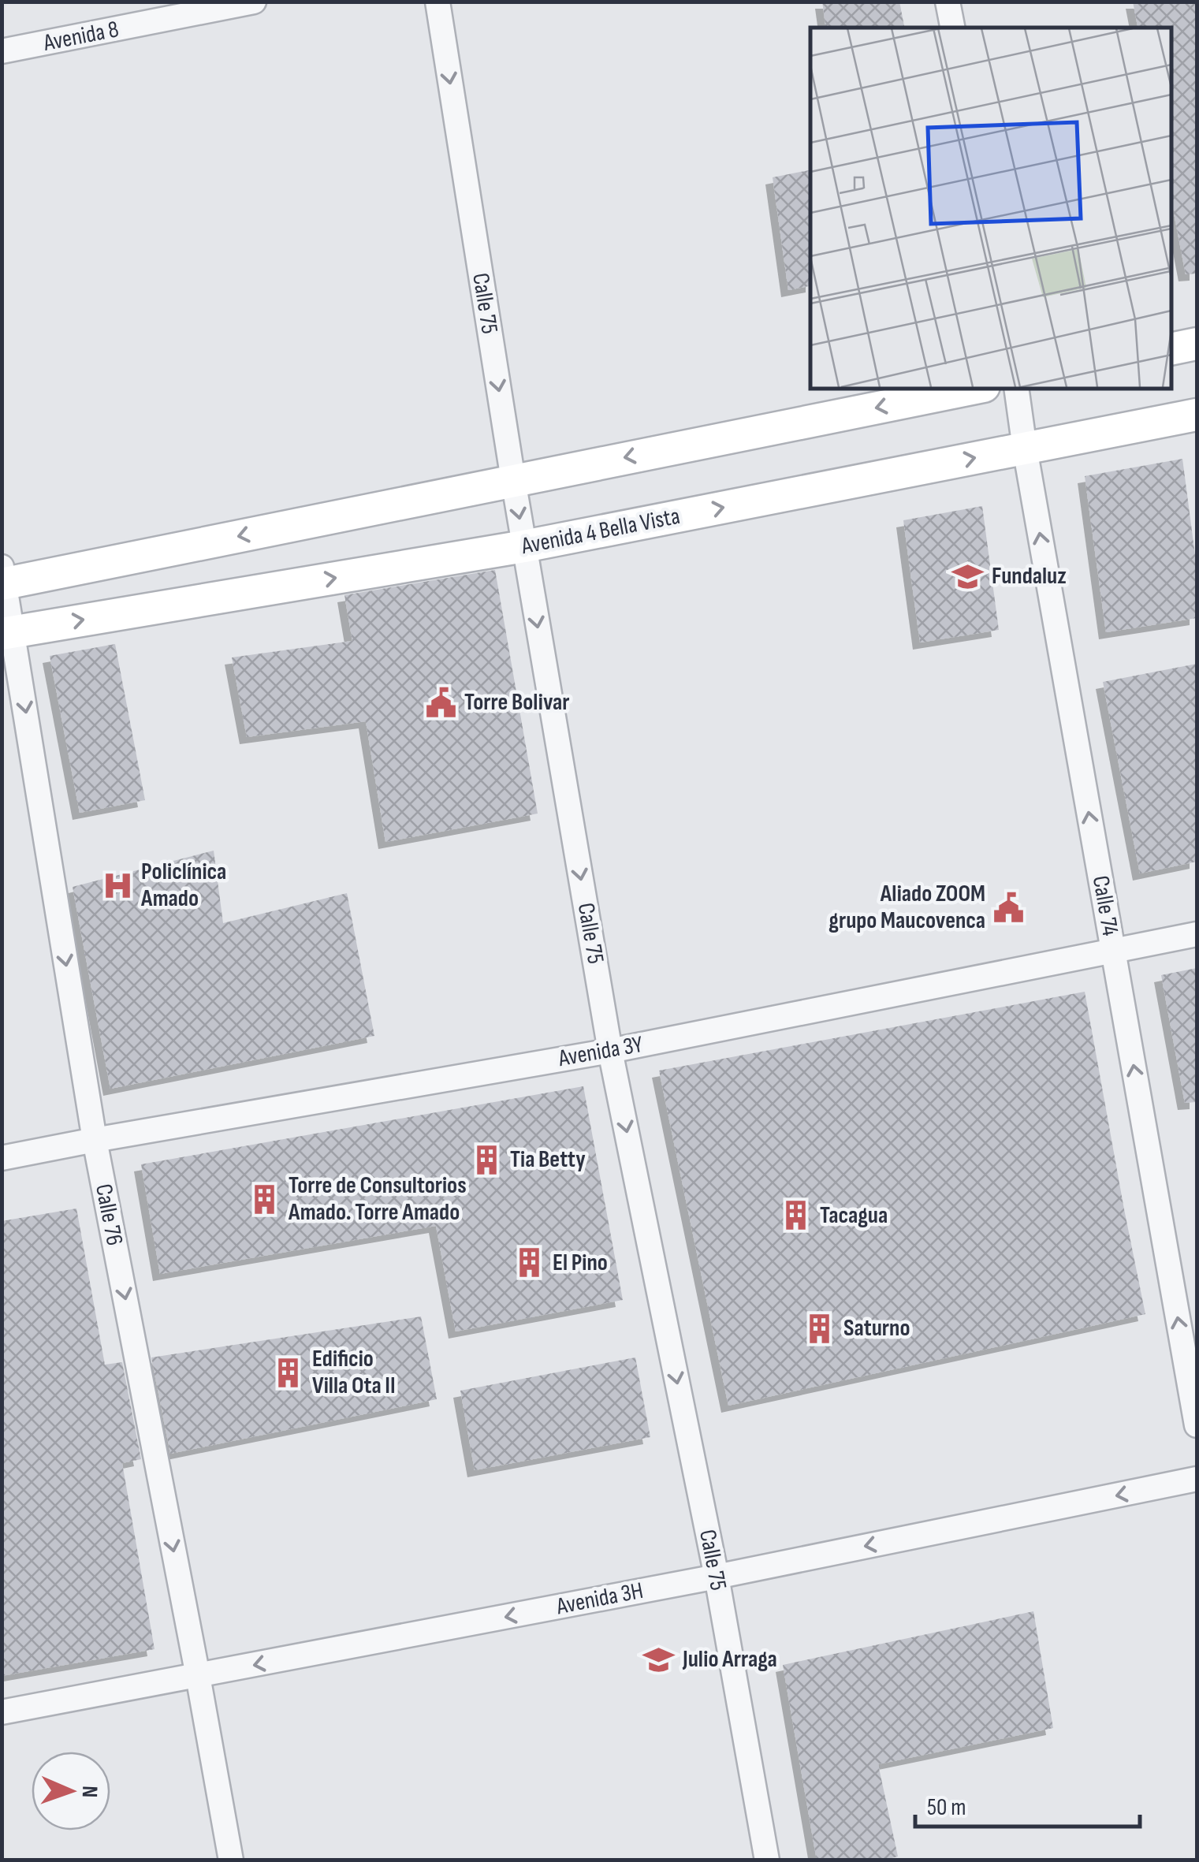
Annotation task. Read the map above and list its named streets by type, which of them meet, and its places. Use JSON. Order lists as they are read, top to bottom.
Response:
{
  "streets": {
    "street": [
      "Avenida 8",
      "Calle 75",
      "Avenida 4 Bella Vista",
      "Calle 74",
      "Avenida 3Y",
      "Calle 76",
      "Avenida 3H"
    ]
  },
  "crossings": [
    ["Calle 75", "Avenida 4 Bella Vista"],
    ["Calle 75", "Avenida 3Y"],
    ["Calle 75", "Avenida 3H"],
    ["Avenida 4 Bella Vista", "Calle 74"],
    ["Avenida 4 Bella Vista", "Calle 76"],
    ["Calle 74", "Avenida 3Y"],
    ["Avenida 3Y", "Calle 76"],
    ["Calle 76", "Avenida 3H"]
  ],
  "one_way": [
    "Calle 75",
    "Calle 74",
    "Calle 76",
    "Avenida 3H"
  ],
  "places": {
    "school or university": ["Fundaluz", "Julio Arraga"],
    "public building": ["Torre Bolivar", "Aliado ZOOM grupo Maucovenca"],
    "hospital": ["Policlínica Amado"],
    "building": [
      "Tia Betty",
      "Torre de Consultorios Amado. Torre Amado",
      "Tacagua",
      "El Pino",
      "Saturno",
      "Edificio Villa Ota II"
    ]
  },
  "scale_bar": "50 m",
  "north": "right"
}
